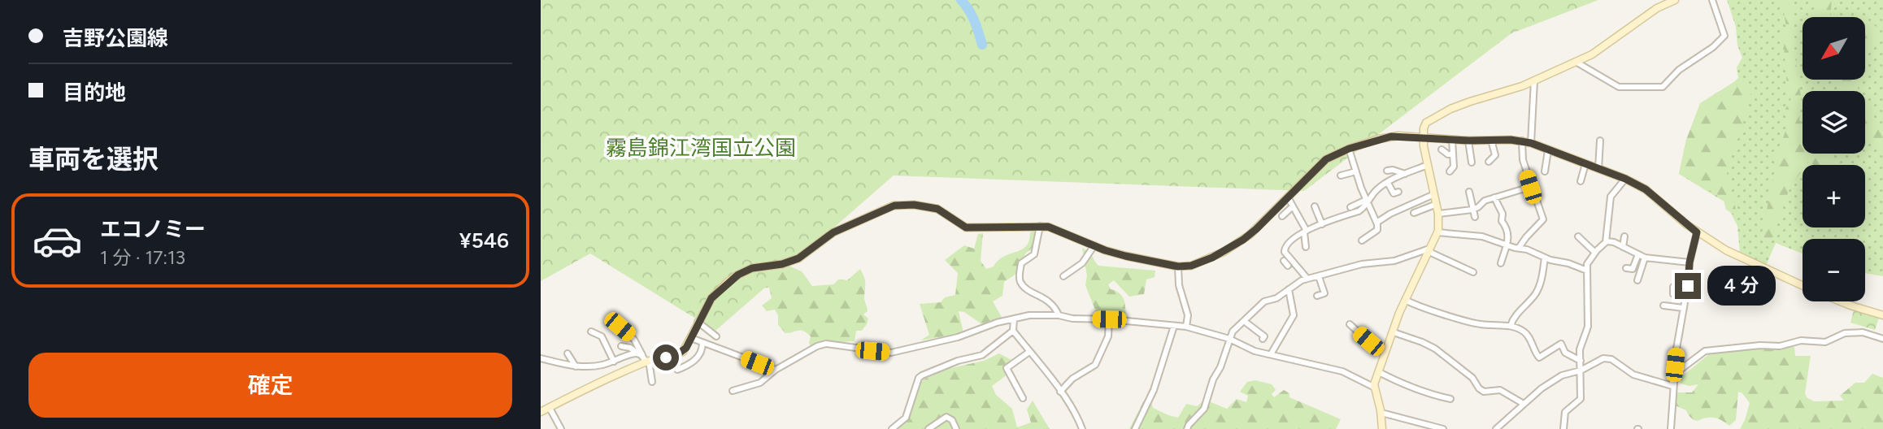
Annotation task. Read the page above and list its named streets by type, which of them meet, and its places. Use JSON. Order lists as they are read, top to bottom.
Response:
{
  "parks": ["霧島錦江湾国立公園"],
  "north": "bottom left",
  "page": {
    "banner": ["吉野公園線", "目的地"],
    "map_buttons": ["+", "−"],
    "heading": "車両を選択",
    "list": [
      {
        "name": "エコノミー",
        "note": "1 分 · 17:13",
        "value": "¥546"
      }
    ],
    "bubble": "4 分",
    "buttons": "確定"
  }
}
